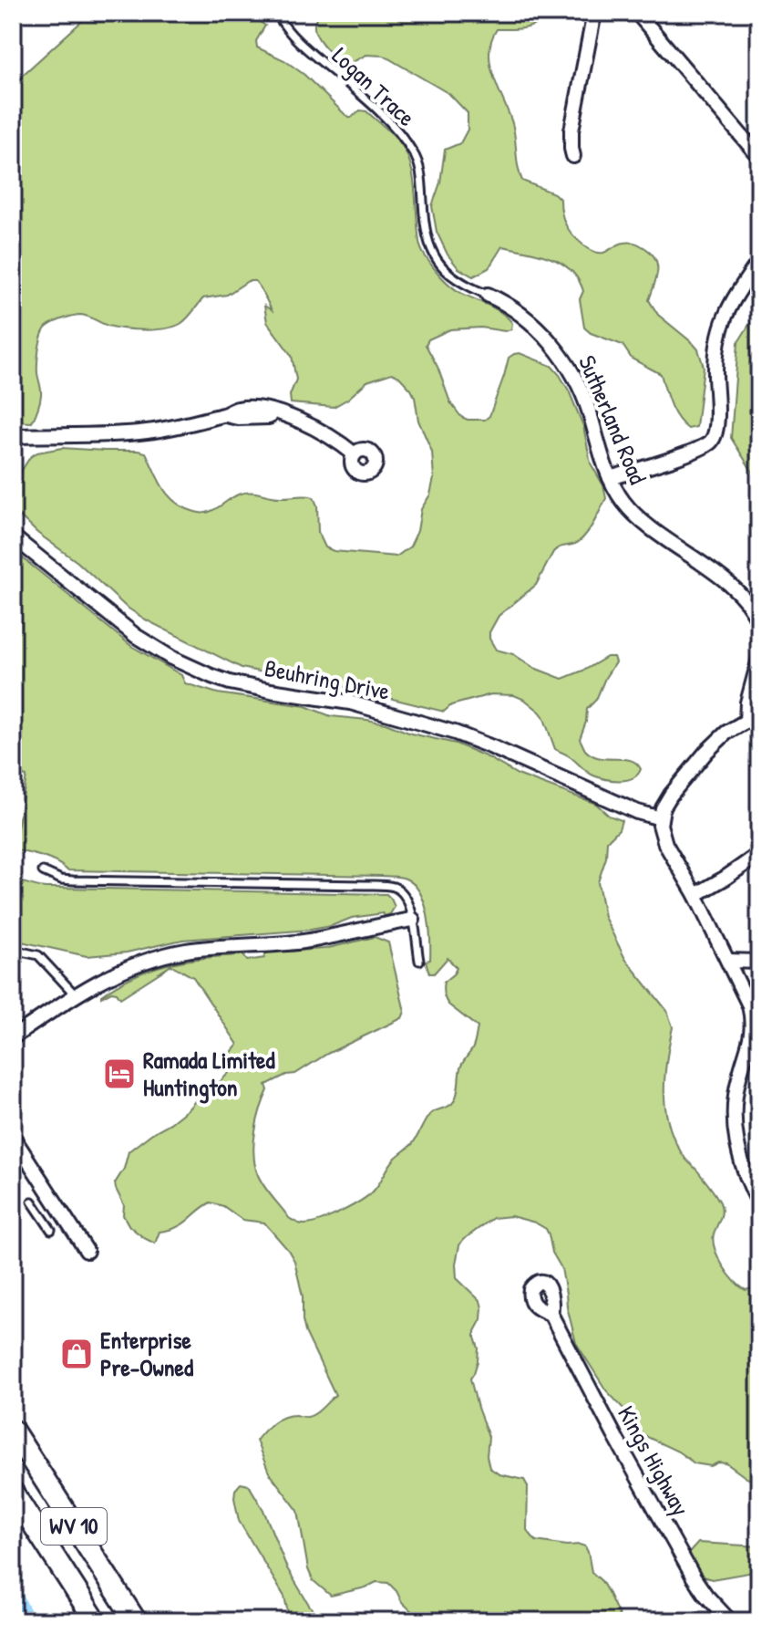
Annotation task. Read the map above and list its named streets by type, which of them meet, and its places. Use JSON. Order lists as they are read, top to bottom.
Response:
{
  "streets": {
    "main road": ["WV 10"],
    "street": ["Sutherland Road", "Beuhring Drive", "Kings Highway"],
    "lane": ["Logan Trace"]
  },
  "crossings": [
    ["Logan Trace", "Sutherland Road"]
  ],
  "places": {
    "hotel": ["Ramada Limited Huntington"],
    "shop": ["Enterprise Pre-Owned"]
  }
}
